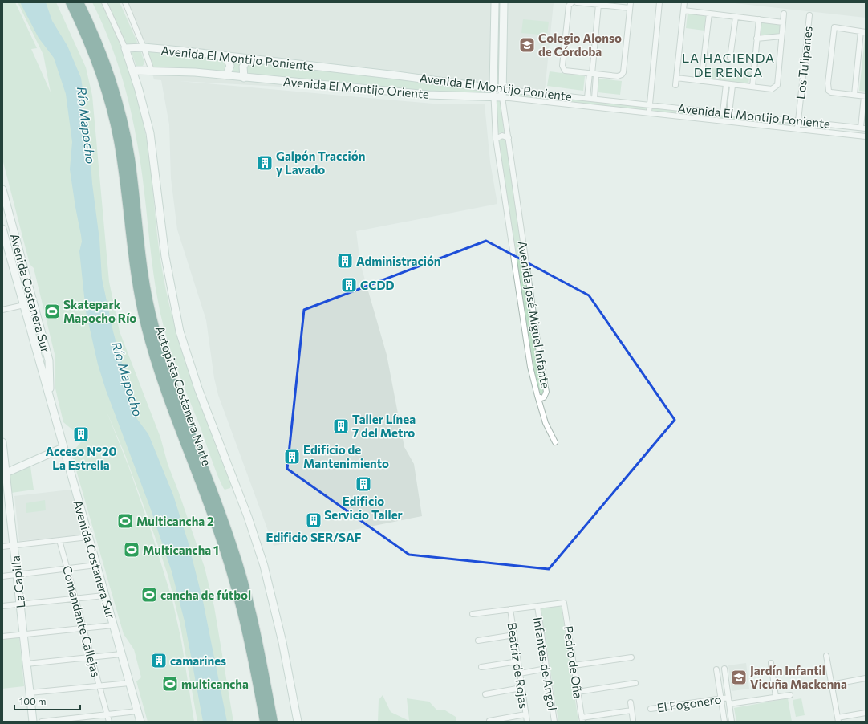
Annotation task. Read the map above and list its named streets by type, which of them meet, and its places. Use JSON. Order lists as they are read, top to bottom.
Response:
{
  "streets": {
    "highway": ["Autopista Costanera Norte"],
    "street": [
      "Avenida El Montijo Poniente",
      "Los Tulipanes",
      "Avenida El Montijo Oriente",
      "Avenida Costanera Sur",
      "Avenida José Miguel Infante",
      "La Capilla",
      "Comandante Callejas",
      "Pedro de Oña",
      "Infantes de Angol",
      "Beatriz de Rojas",
      "El Fogonero"
    ]
  },
  "crossings": [
    ["Avenida El Montijo Poniente", "Los Tulipanes"],
    ["Avenida El Montijo Poniente", "Avenida José Miguel Infante"],
    ["Los Tulipanes", "Avenida El Montijo Oriente"],
    ["Avenida El Montijo Oriente", "Avenida José Miguel Infante"],
    ["Pedro de Oña", "Infantes de Angol"]
  ],
  "districts": ["LA HACIENDA DE RENCA"],
  "water": ["Río Mapocho"],
  "places": {
    "school or university": ["Colegio Alonso de Córdoba", "Jardín Infantil Vicuña Mackenna"],
    "building": [
      "Galpón Tracción y Lavado",
      "Administración",
      "CCDD",
      "Taller Línea 7 del Metro",
      "Acceso N°20 La Estrella",
      "Edificio de Mantenimiento",
      "Edificio Servicio Taller",
      "Edificio SER/SAF",
      "camarines"
    ],
    "sports": [
      "Skatepark Mapocho Río",
      "Multicancha 2",
      "Multicancha 1",
      "cancha de fútbol",
      "multicancha"
    ]
  },
  "scale_bar": "100 m"
}
